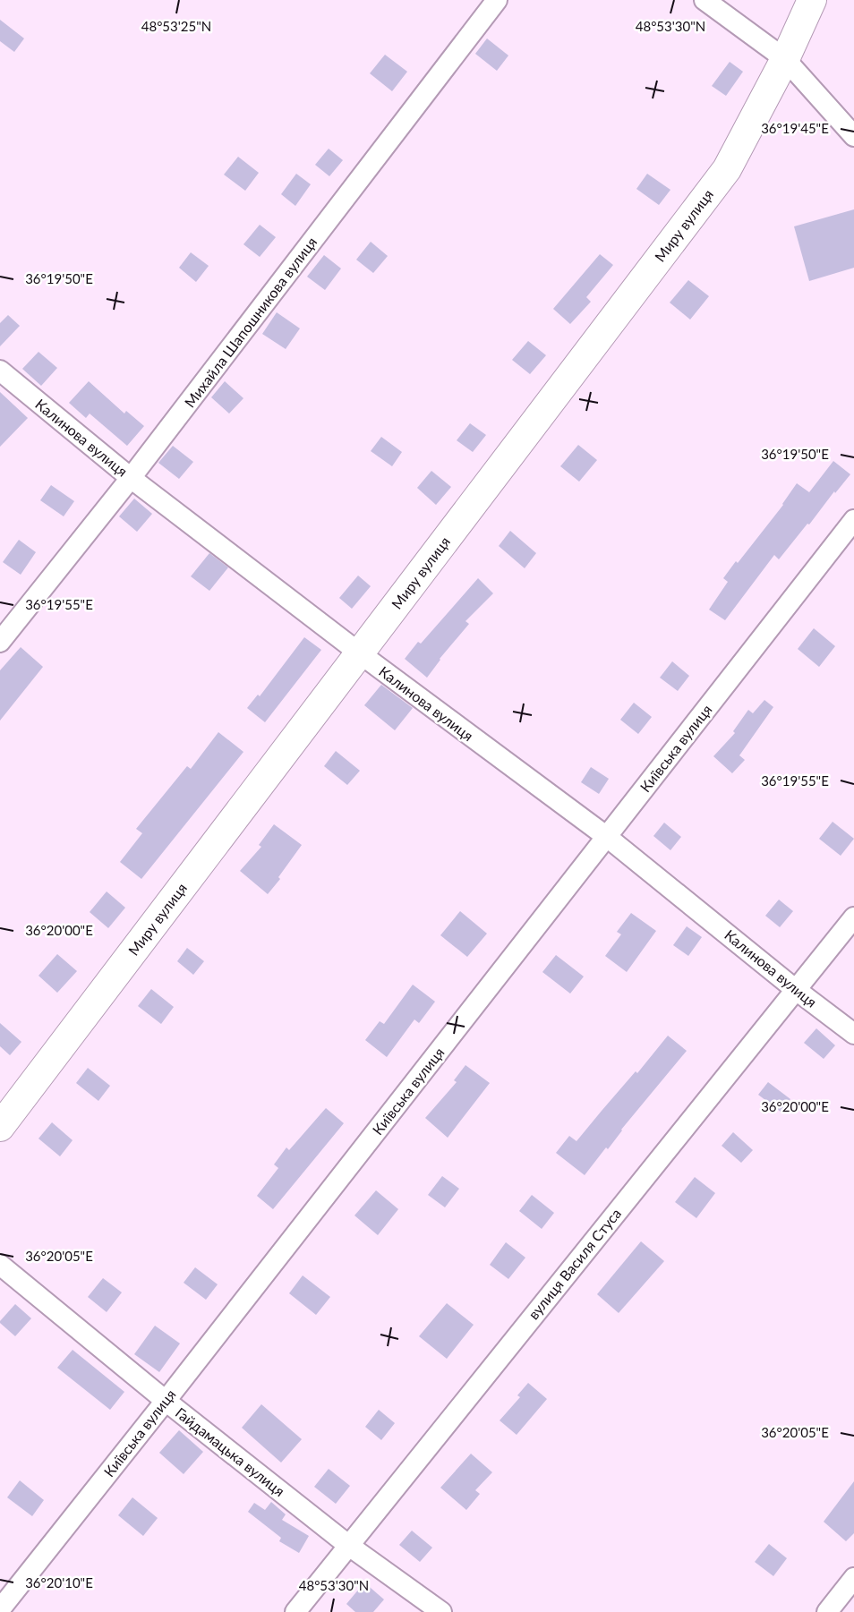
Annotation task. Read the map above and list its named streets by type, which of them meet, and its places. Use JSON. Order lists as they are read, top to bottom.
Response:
{
  "streets": {
    "main road": ["Миру вулиця"],
    "street": [
      "Михайла Шапошникова вулиця",
      "Калинова вулиця",
      "Київська вулиця",
      "вулиця Василя Стуса",
      "Гайдамацька вулиця"
    ]
  },
  "crossings": [
    ["Миру вулиця", "Калинова вулиця"],
    ["Михайла Шапошникова вулиця", "Калинова вулиця"],
    ["Калинова вулиця", "Київська вулиця"],
    ["Калинова вулиця", "вулиця Василя Стуса"],
    ["Київська вулиця", "Гайдамацька вулиця"],
    ["вулиця Василя Стуса", "Гайдамацька вулиця"]
  ],
  "coordinates": [
    "48°53'25\"N",
    "48°53'30\"N",
    "36°19'45\"E",
    "36°19'50\"E",
    "36°19'55\"E",
    "36°20'00\"E",
    "36°20'05\"E",
    "36°20'10\"E"
  ]
}
